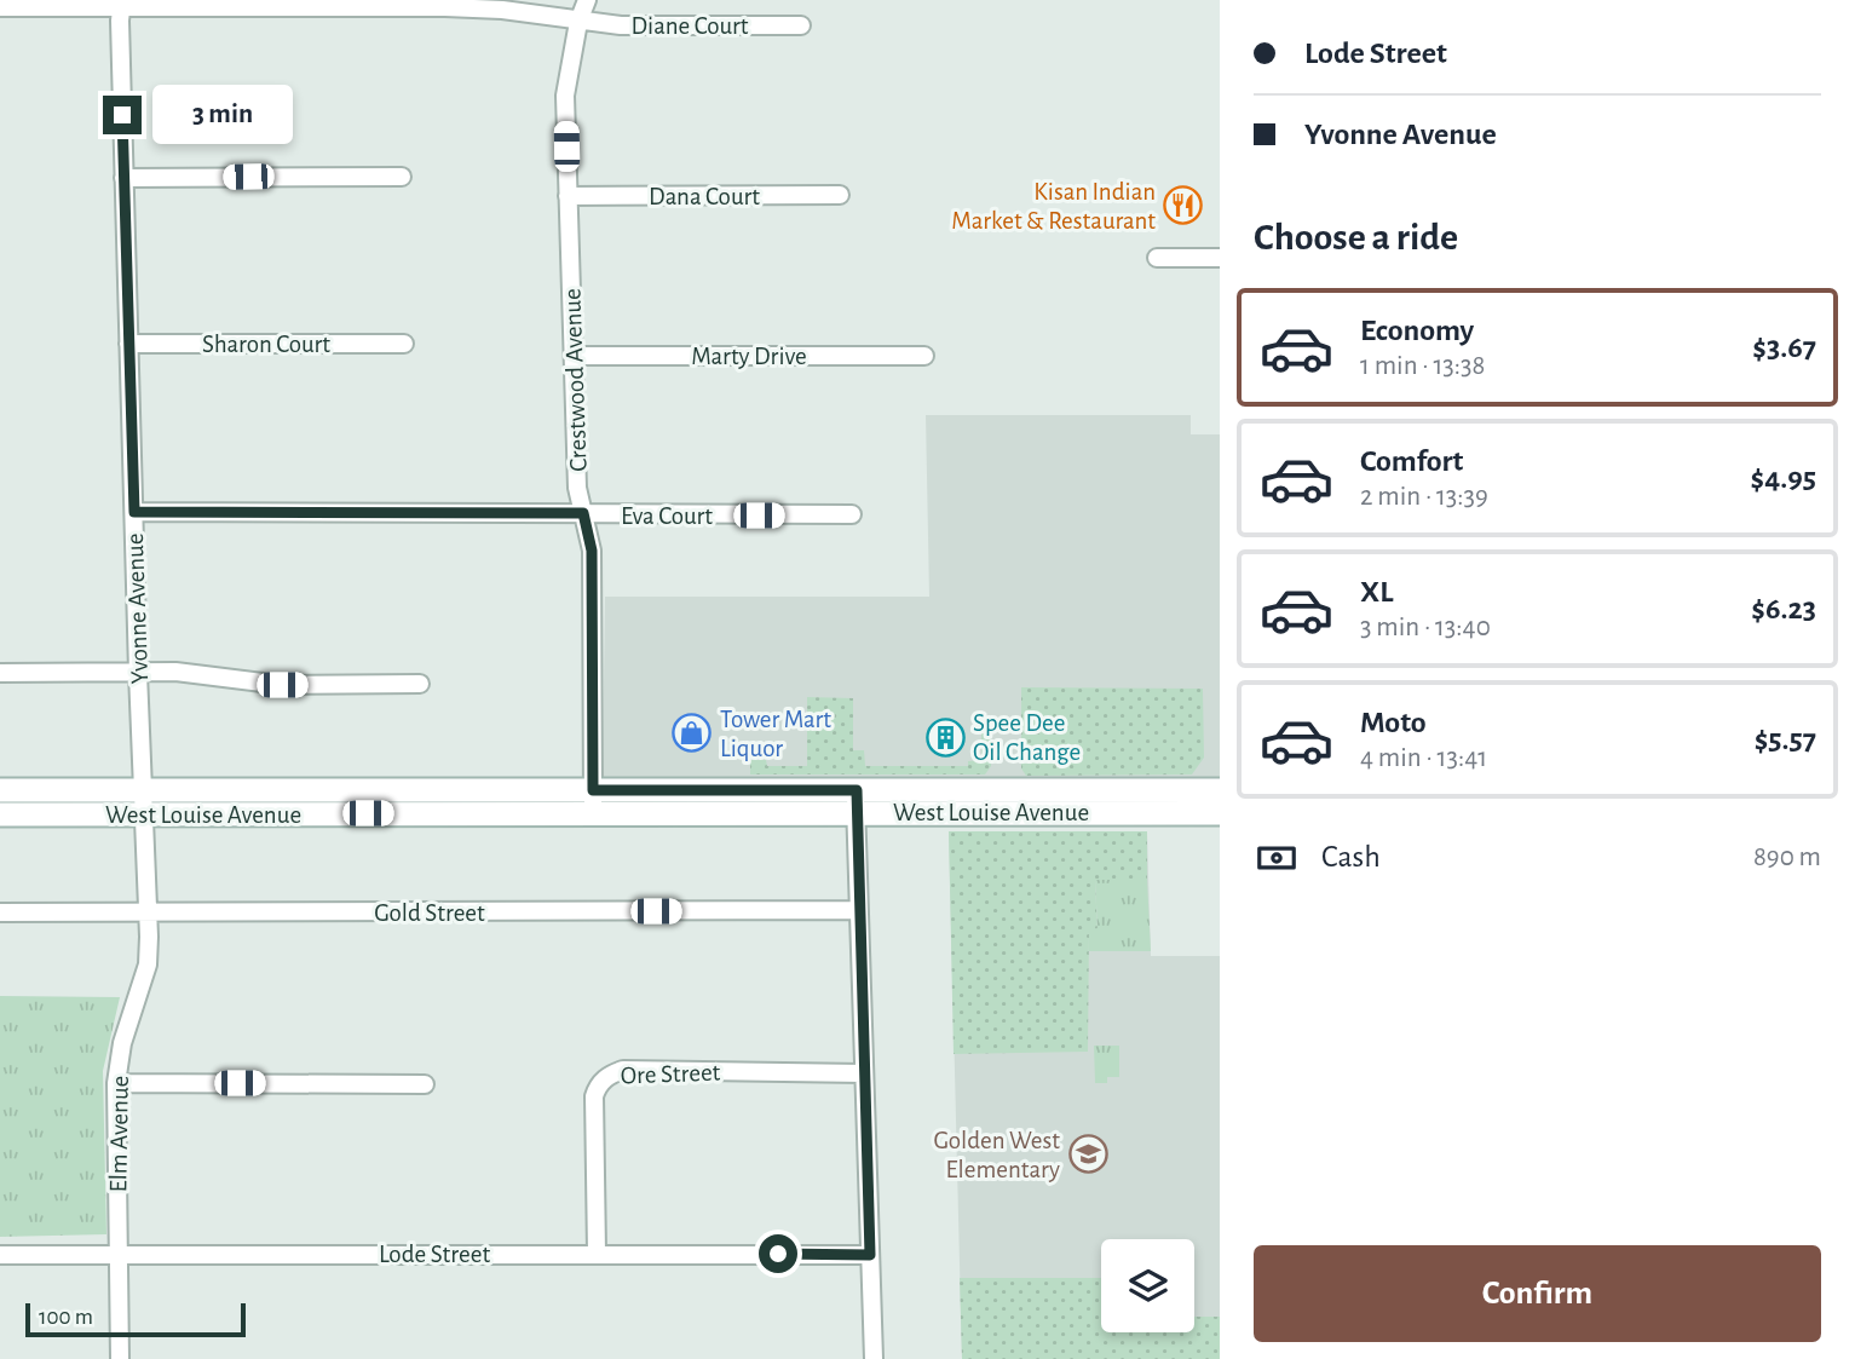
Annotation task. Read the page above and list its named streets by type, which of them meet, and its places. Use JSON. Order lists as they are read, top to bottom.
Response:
{
  "streets": {
    "main road": ["West Louise Avenue"],
    "street": [
      "Diane Court",
      "Dana Court",
      "Sharon Court",
      "Marty Drive",
      "Crestwood Avenue",
      "Eva Court",
      "Yvonne Avenue",
      "Gold Street",
      "Ore Street",
      "Elm Avenue",
      "Lode Street"
    ]
  },
  "crossings": [
    ["Diane Court", "Crestwood Avenue"],
    ["Diane Court", "Yvonne Avenue"],
    ["Dana Court", "Crestwood Avenue"],
    ["Sharon Court", "Yvonne Avenue"],
    ["Marty Drive", "Crestwood Avenue"],
    ["Crestwood Avenue", "Eva Court"],
    ["Crestwood Avenue", "West Louise Avenue"],
    ["Eva Court", "Yvonne Avenue"],
    ["Yvonne Avenue", "West Louise Avenue"],
    ["Yvonne Avenue", "Gold Street"],
    ["Yvonne Avenue", "Elm Avenue"],
    ["Gold Street", "Elm Avenue"],
    ["Ore Street", "Lode Street"],
    ["Elm Avenue", "Lode Street"]
  ],
  "places": {
    "restaurant": ["Kisan Indian Market & Restaurant"],
    "shop": ["Tower Mart Liquor"],
    "building": ["Spee Dee Oil Change"],
    "school or university": ["Golden West Elementary"]
  },
  "scale_bar": "100 m",
  "page": {
    "banner": ["Lode Street", "Yvonne Avenue"],
    "bubble": "3 min",
    "heading": "Choose a ride",
    "list": [
      {
        "name": "Economy",
        "note": "1 min · 13:38",
        "value": "$3.67"
      },
      {
        "name": "Comfort",
        "note": "2 min · 13:39",
        "value": "$4.95"
      },
      {
        "name": "XL",
        "note": "3 min · 13:40",
        "value": "$6.23"
      },
      {
        "name": "Moto",
        "note": "4 min · 13:41",
        "value": "$5.57"
      }
    ],
    "pay": ["Cash", "890 m"],
    "buttons": "Confirm",
    "scale": "100 m"
  }
}
